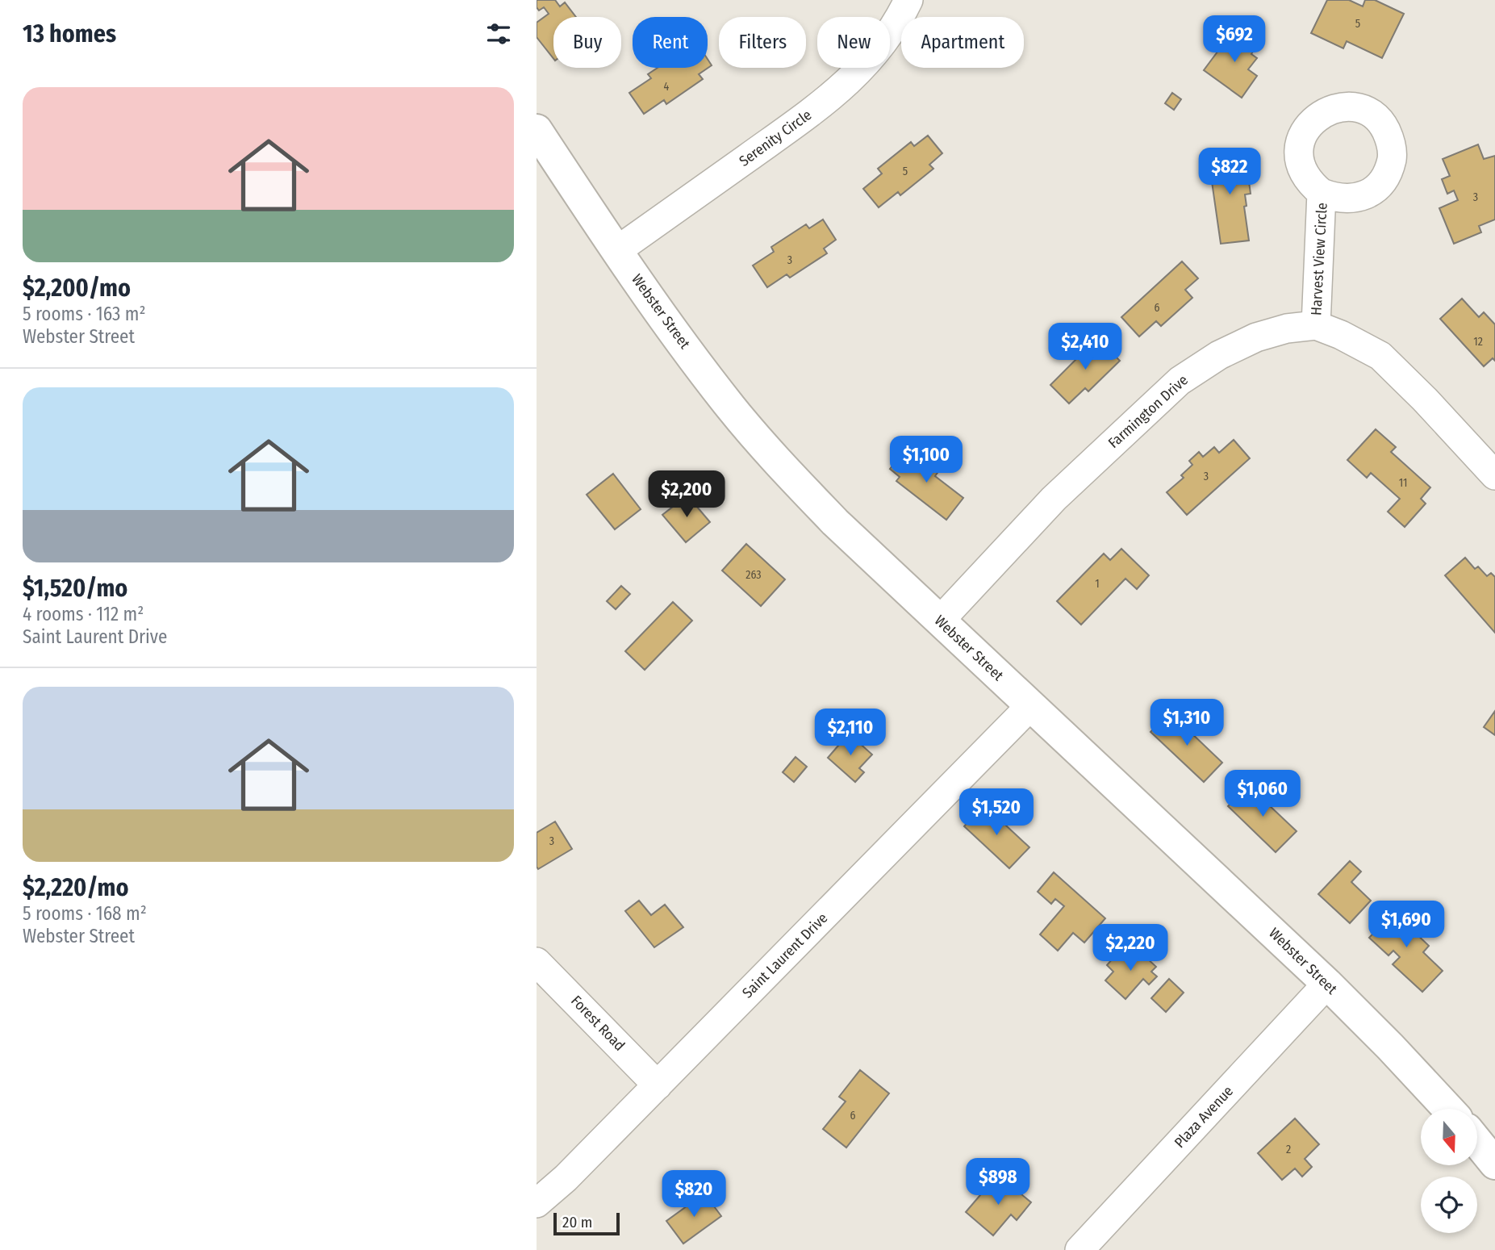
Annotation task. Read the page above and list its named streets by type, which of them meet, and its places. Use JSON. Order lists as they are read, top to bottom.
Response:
{
  "streets": {
    "main road": ["Webster Street"],
    "street": [
      "Serenity Circle",
      "Harvest View Circle",
      "Farmington Drive",
      "Saint Laurent Drive",
      "Forest Road",
      "Plaza Avenue"
    ]
  },
  "crossings": [
    ["Serenity Circle", "Webster Street"],
    ["Harvest View Circle", "Farmington Drive"],
    ["Webster Street", "Farmington Drive"],
    ["Webster Street", "Saint Laurent Drive"],
    ["Webster Street", "Plaza Avenue"],
    ["Saint Laurent Drive", "Forest Road"]
  ],
  "house_numbers": [
    "5",
    "4",
    "5",
    "3",
    "3",
    "6",
    "12",
    "3",
    "11",
    "263",
    "1",
    "3",
    "6",
    "2"
  ],
  "scale_bar": "20 m",
  "north": "bottom",
  "page": {
    "heading": "13 homes",
    "price": [
      "$692",
      "$822",
      "$2,410",
      "$1,100",
      "$2,200",
      "$1,310",
      "$2,110",
      "$1,060",
      "$1,520",
      "$1,690",
      "$2,220",
      "$898",
      "$820"
    ],
    "chip": [
      "Buy",
      "Rent",
      "Filters",
      "New",
      "Apartment"
    ],
    "list": [
      {
        "name": "$2,200/mo",
        "note": "5 rooms · 163 m² · Webster Street"
      },
      {
        "name": "$1,520/mo",
        "note": "4 rooms · 112 m² · Saint Laurent Drive"
      },
      {
        "name": "$2,220/mo",
        "note": "5 rooms · 168 m² · Webster Street"
      }
    ],
    "scale": "20 m"
  }
}
